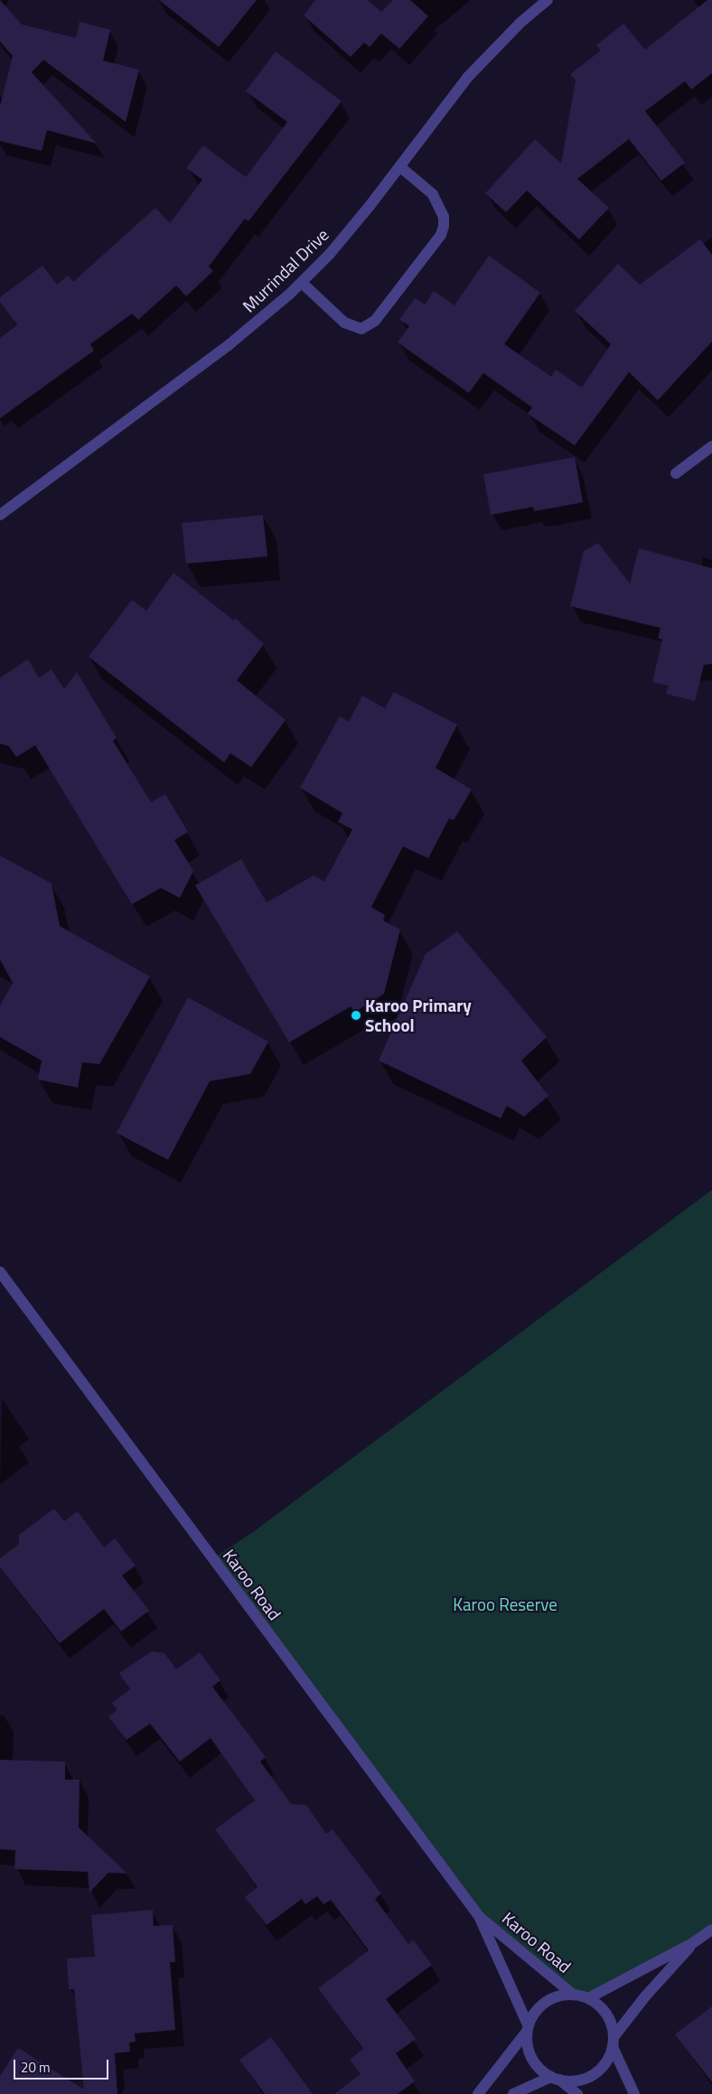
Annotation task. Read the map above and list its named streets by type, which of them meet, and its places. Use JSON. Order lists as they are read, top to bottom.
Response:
{
  "streets": {
    "street": ["Murrindal Drive", "Karoo Road"]
  },
  "parks": ["Karoo Reserve"],
  "places": ["Karoo Primary School"],
  "scale_bar": "20 m"
}
